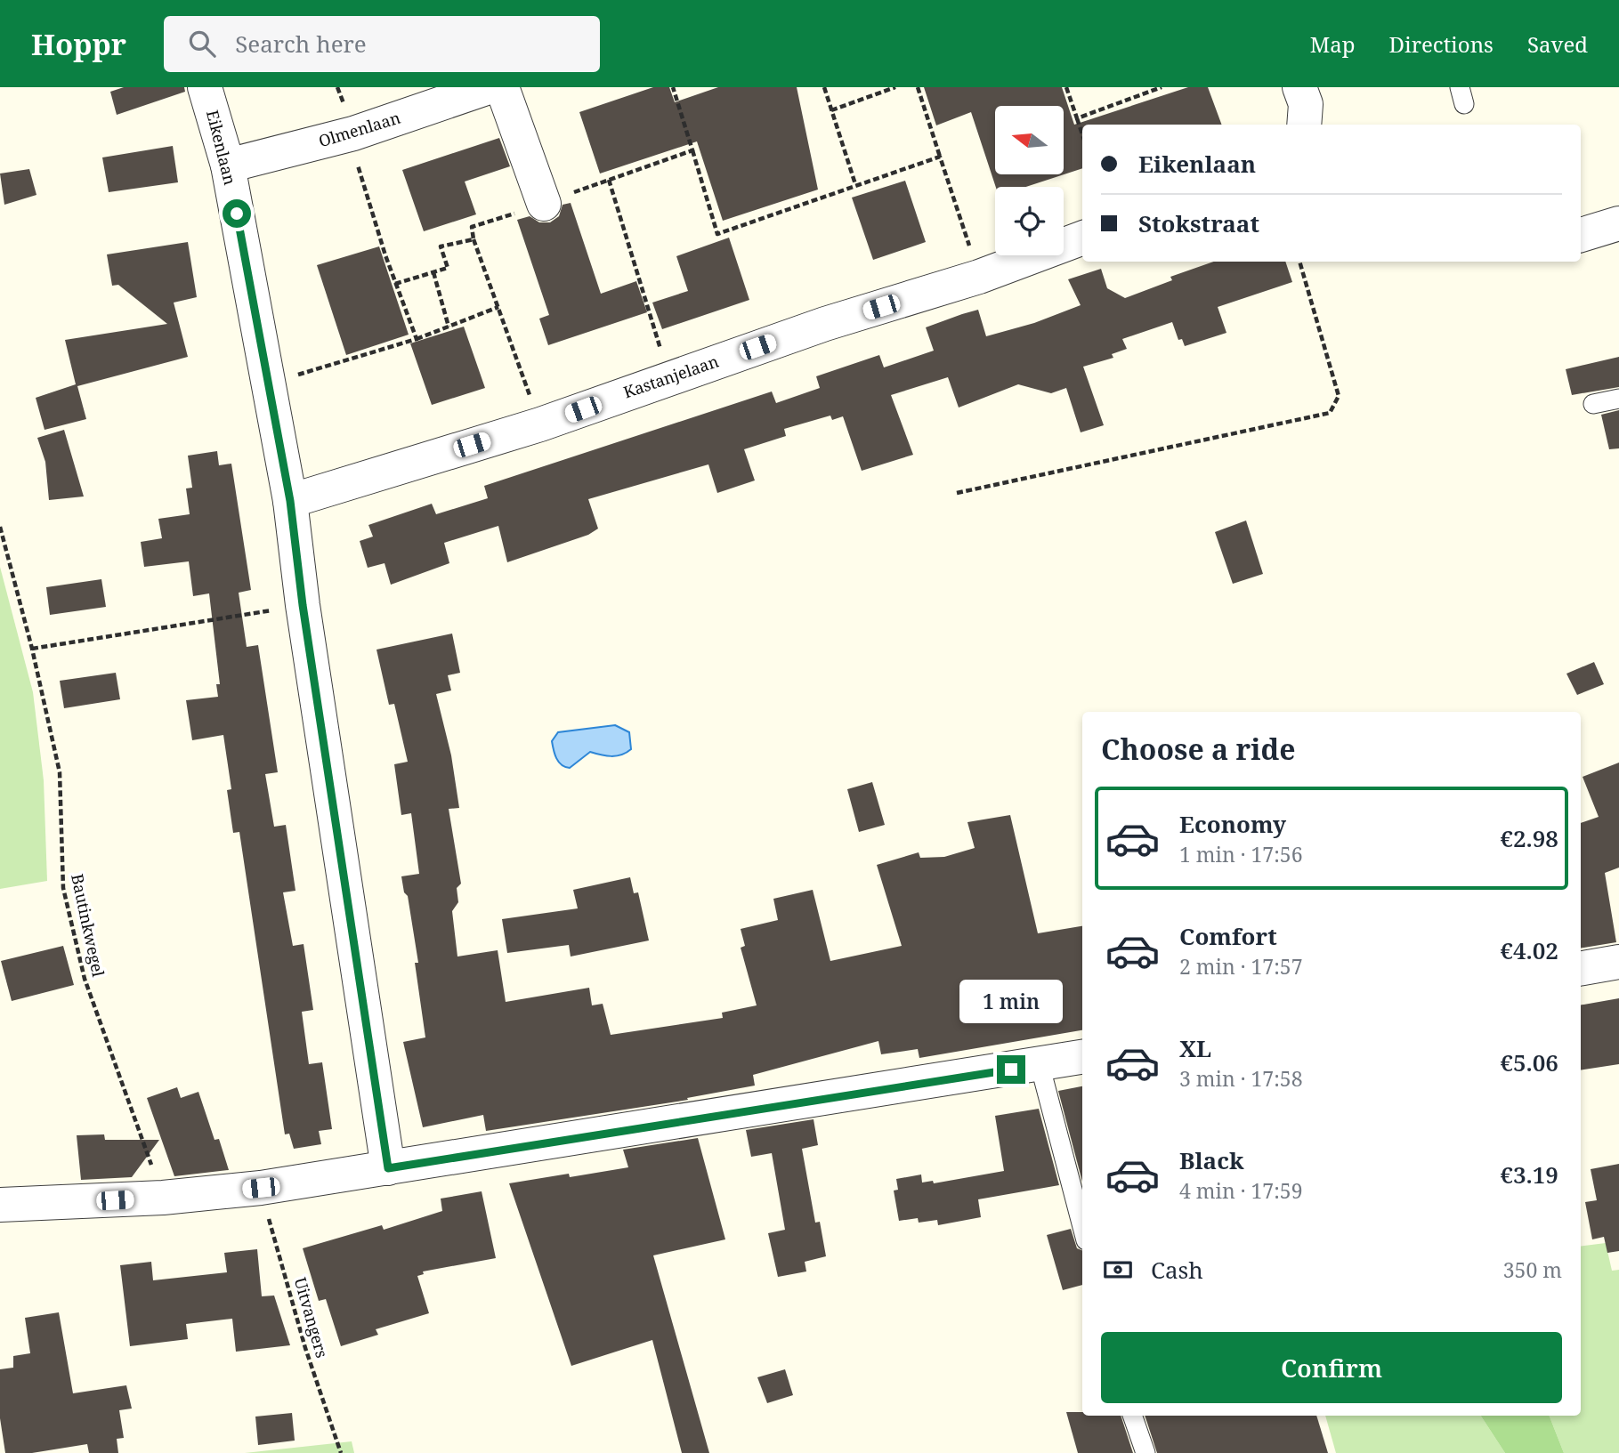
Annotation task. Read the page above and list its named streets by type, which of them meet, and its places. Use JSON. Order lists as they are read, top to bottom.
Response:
{
  "streets": {
    "street": ["Olmenlaan", "Eikenlaan", "Kastanjelaan"],
    "path": ["Bautinkwegel", "Uitvangers"]
  },
  "crossings": [
    ["Olmenlaan", "Eikenlaan"],
    ["Eikenlaan", "Kastanjelaan"]
  ],
  "north": "left",
  "page": {
    "header": "Hoppr",
    "search": "Search here",
    "nav": ["Map", "Directions", "Saved"],
    "banner": ["Eikenlaan", "Stokstraat"],
    "heading": "Choose a ride",
    "list": [
      {
        "name": "Economy",
        "note": "1 min · 17:56",
        "value": "€2.98"
      },
      {
        "name": "Comfort",
        "note": "2 min · 17:57",
        "value": "€4.02"
      },
      {
        "name": "XL",
        "note": "3 min · 17:58",
        "value": "€5.06"
      },
      {
        "name": "Black",
        "note": "4 min · 17:59",
        "value": "€3.19"
      }
    ],
    "bubble": "1 min",
    "pay": ["Cash", "350 m"],
    "buttons": "Confirm"
  }
}
